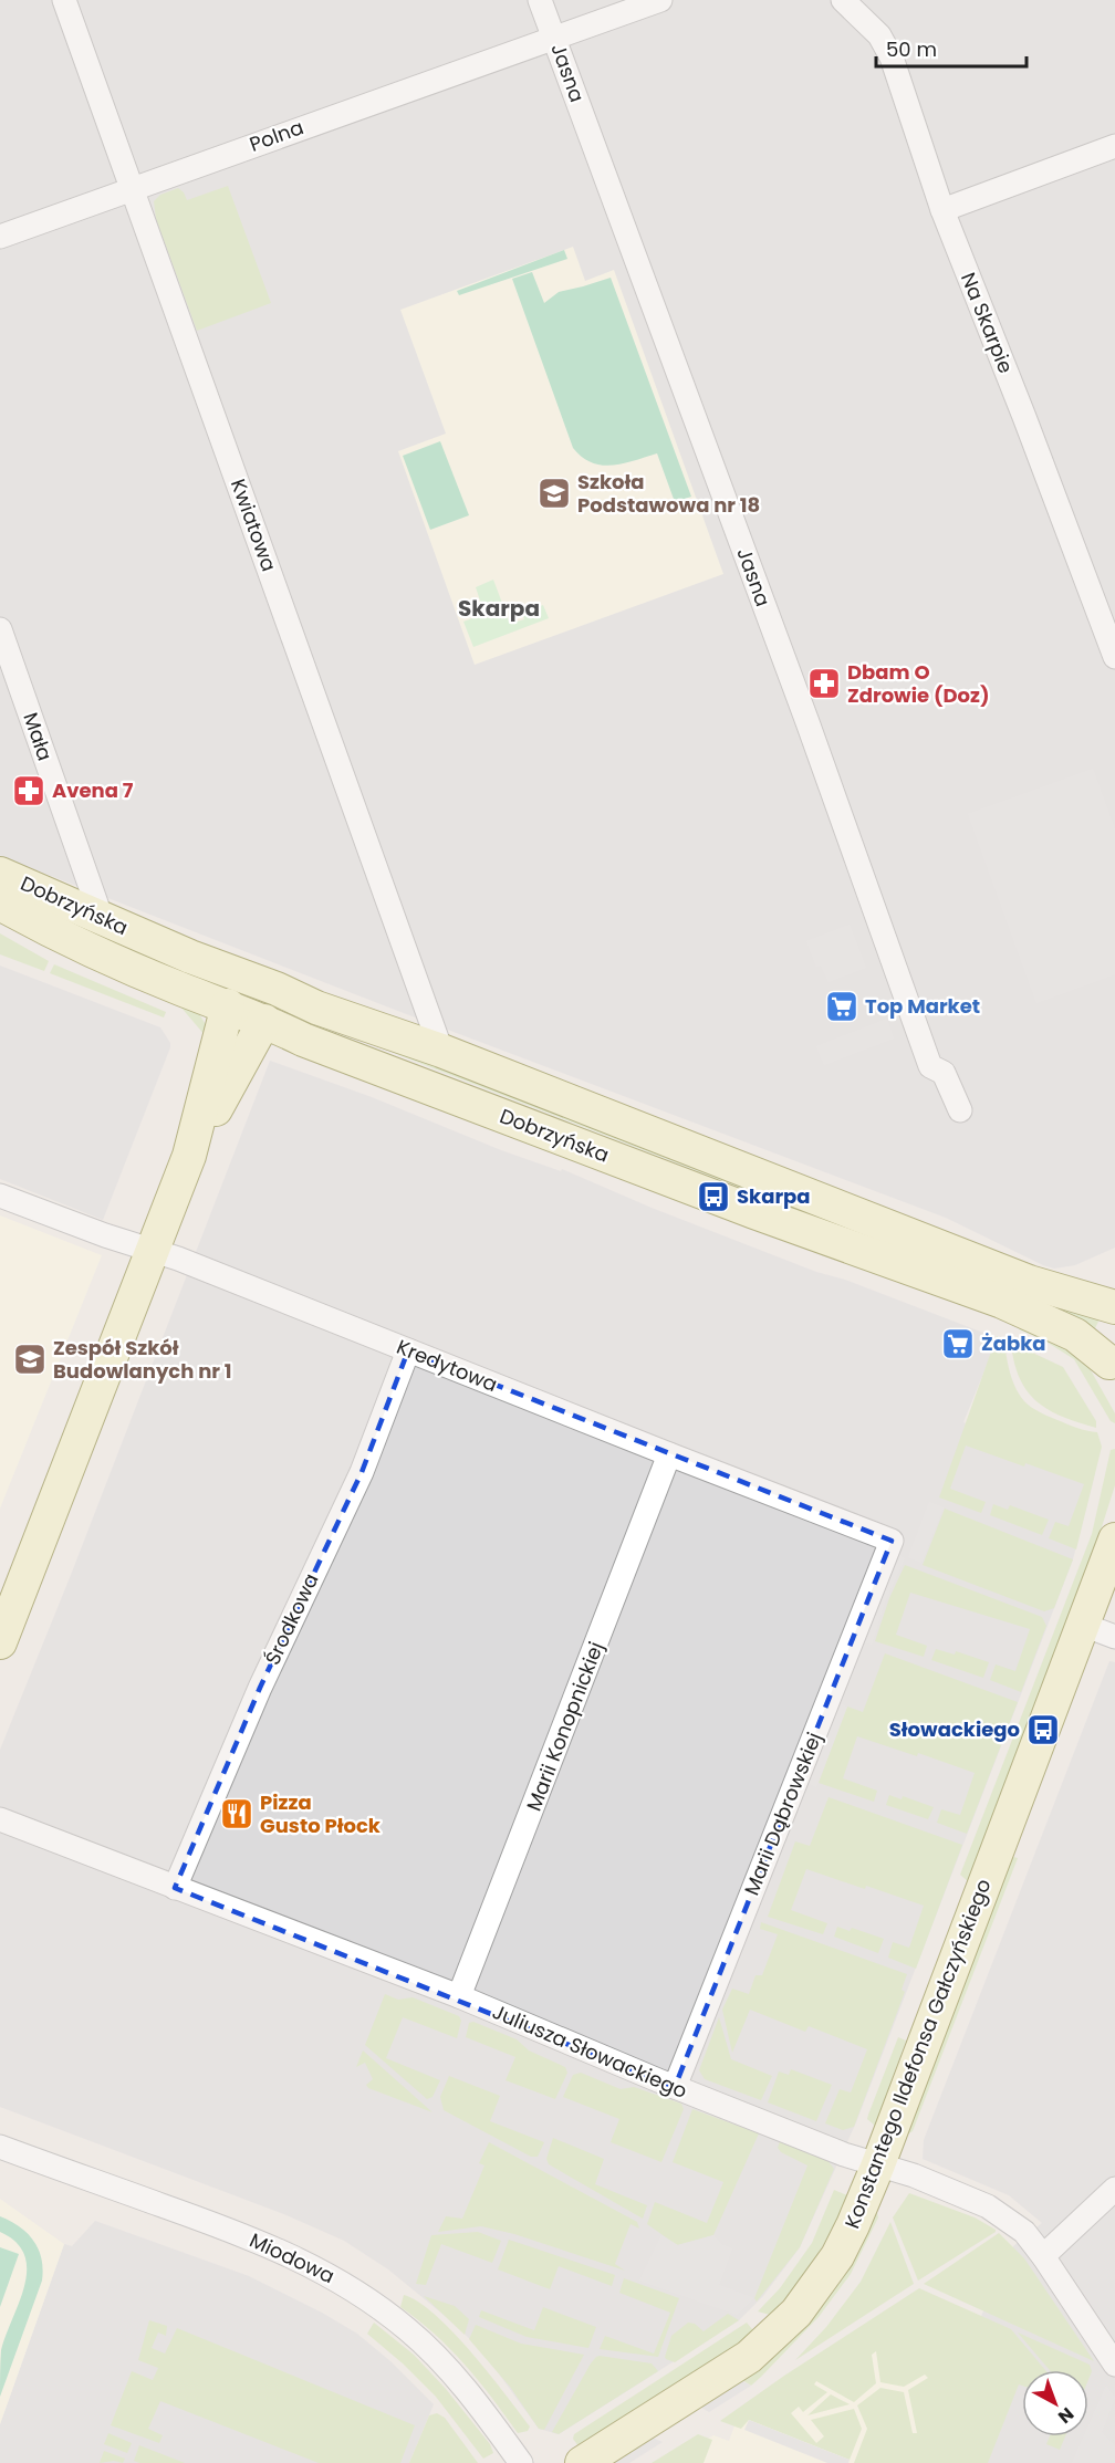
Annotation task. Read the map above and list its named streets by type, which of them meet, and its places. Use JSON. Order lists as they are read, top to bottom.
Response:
{
  "streets": {
    "main road": ["Dobrzyńska", "Konstantego Ildefonsa Gałczyńskiego"],
    "street": [
      "Jasna",
      "Polna",
      "Na Skarpie",
      "Kwiatowa",
      "Mała",
      "Kredytowa",
      "Środkowa",
      "Marii Konopnickiej",
      "Marii Dąbrowskiej",
      "Juliusza Słowackiego",
      "Miodowa"
    ]
  },
  "crossings": [
    ["Jasna", "Polna"],
    ["Polna", "Kwiatowa"],
    ["Kwiatowa", "Dobrzyńska"],
    ["Mała", "Dobrzyńska"],
    ["Kredytowa", "Środkowa"],
    ["Kredytowa", "Marii Konopnickiej"],
    ["Kredytowa", "Marii Dąbrowskiej"],
    ["Środkowa", "Juliusza Słowackiego"],
    ["Marii Konopnickiej", "Juliusza Słowackiego"],
    ["Marii Dąbrowskiej", "Juliusza Słowackiego"],
    ["Juliusza Słowackiego", "Konstantego Ildefonsa Gałczyńskiego"]
  ],
  "districts": ["Skarpa"],
  "places": {
    "school or university": ["Szkoła Podstawowa nr 18", "Zespół Szkół Budowlanych nr 1"],
    "pharmacy": ["Dbam O Zdrowie (Doz)", "Avena 7"],
    "supermarket": ["Top Market", "Żabka"],
    "bus stop": ["Skarpa", "Słowackiego"],
    "restaurant": ["Pizza Gusto Płock"]
  },
  "scale_bar": "50 m",
  "north": "bottom right"
}
